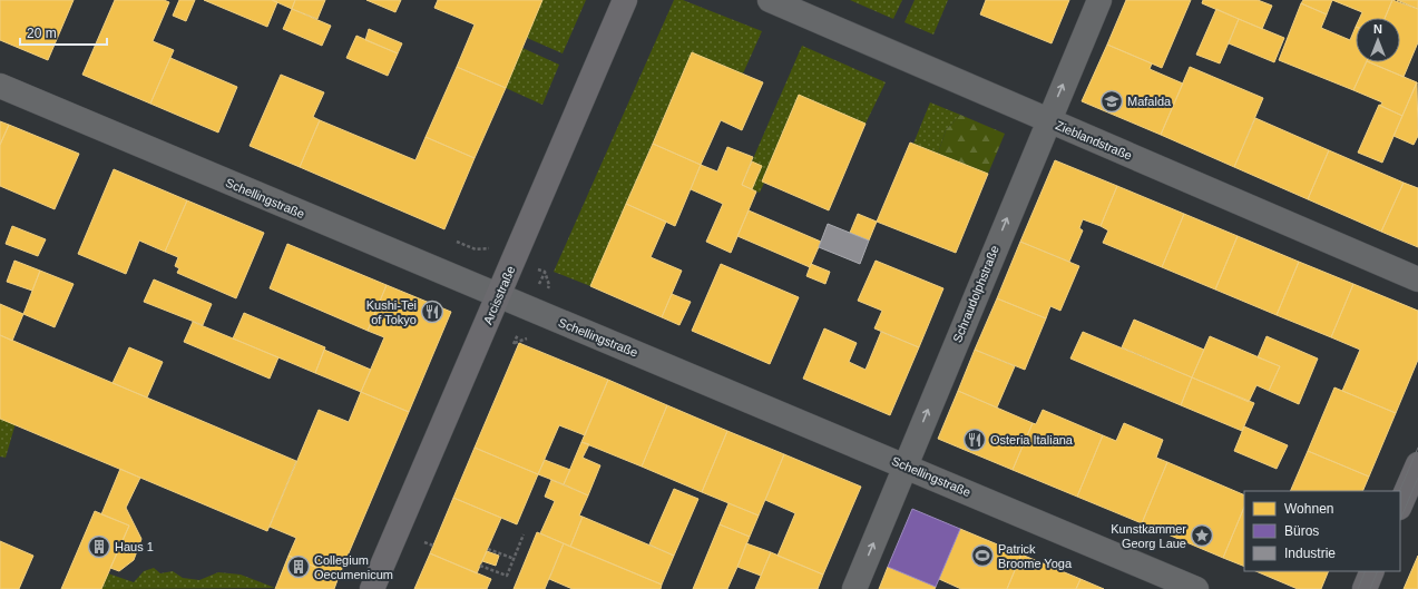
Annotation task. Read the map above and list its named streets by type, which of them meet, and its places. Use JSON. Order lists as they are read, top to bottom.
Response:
{
  "streets": {
    "main road": ["Arcisstraße"],
    "street": ["Zieblandstraße", "Schellingstraße", "Schraudolphstraße"]
  },
  "crossings": [
    ["Zieblandstraße", "Schraudolphstraße"],
    ["Schellingstraße", "Schraudolphstraße"],
    ["Schellingstraße", "Arcisstraße"]
  ],
  "one_way": ["Schraudolphstraße"],
  "places": {
    "school or university": ["Mafalda"],
    "restaurant": ["Kushi-Tei of Tokyo", "Osteria Italiana"],
    "place": ["Kunstkammer Georg Laue"],
    "building": ["Haus 1", "Collegium Oecumenicum"],
    "sports": ["Patrick Broome Yoga"]
  },
  "legend": ["Wohnen", "Büros", "Industrie"],
  "scale_bar": "20 m",
  "north": "top"
}
